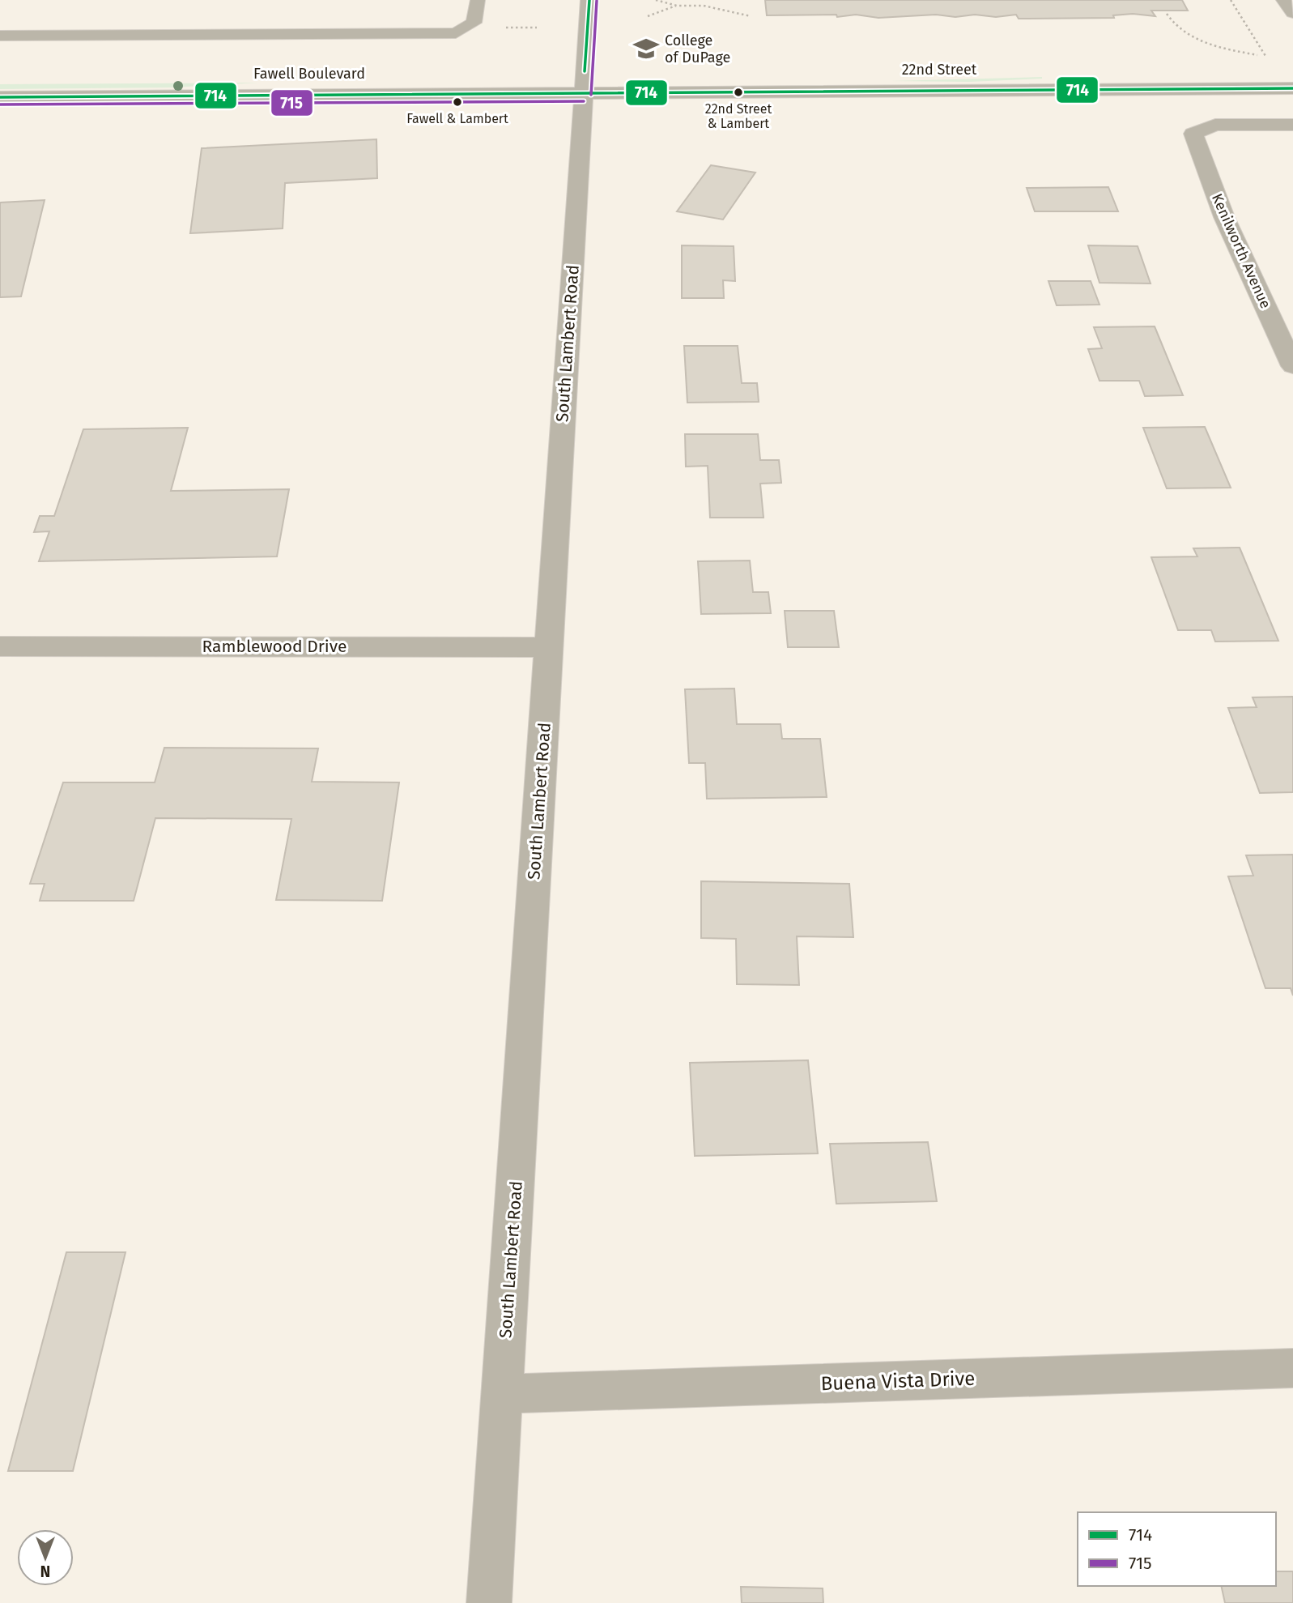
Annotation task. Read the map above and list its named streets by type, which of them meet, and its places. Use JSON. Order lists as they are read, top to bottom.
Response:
{
  "streets": {
    "street": [
      "22nd Street",
      "Fawell Boulevard",
      "Kenilworth Avenue",
      "South Lambert Road",
      "Ramblewood Drive",
      "Buena Vista Drive"
    ]
  },
  "crossings": [
    ["22nd Street", "Fawell Boulevard"],
    ["22nd Street", "South Lambert Road"],
    ["Fawell Boulevard", "South Lambert Road"],
    ["South Lambert Road", "Ramblewood Drive"],
    ["South Lambert Road", "Buena Vista Drive"]
  ],
  "places": {
    "school or university": ["College of DuPage"],
    "other": ["22nd Street & Lambert", "Fawell & Lambert"]
  },
  "lines": ["transit line 714", "transit line 715"],
  "legend": ["714", "715"],
  "north": "bottom"
}
